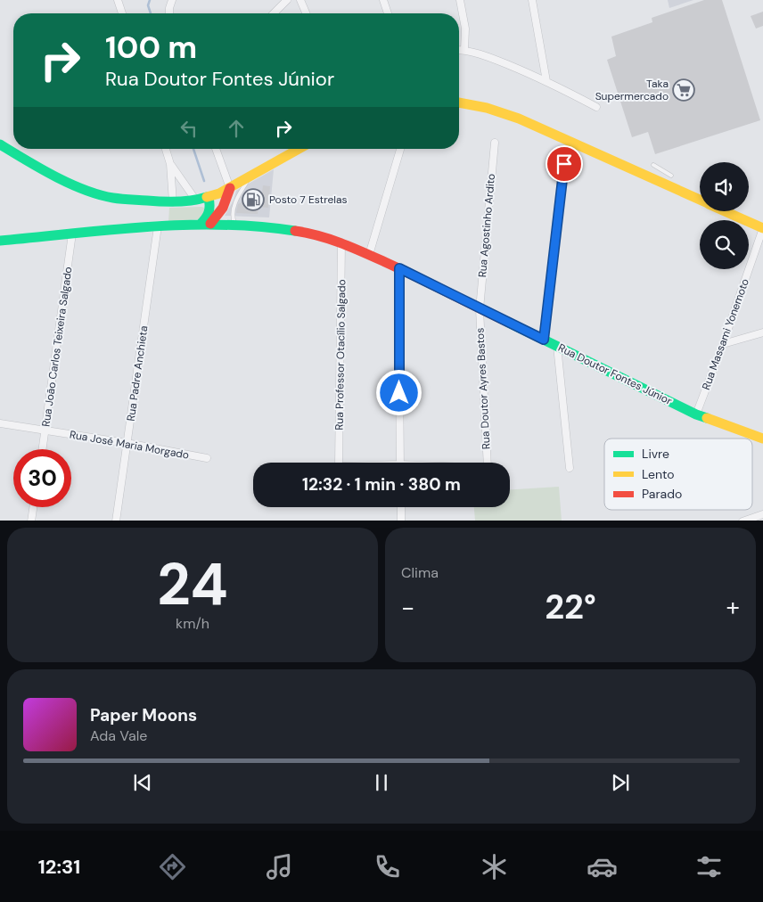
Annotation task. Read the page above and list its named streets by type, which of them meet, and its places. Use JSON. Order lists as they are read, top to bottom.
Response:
{
  "streets": {
    "street": [
      "Rua Agostinho Ardito",
      "Rua Massami Yonemoto",
      "Rua João Carlos Teixeira Salgado",
      "Rua Professor Otacílio Salgado",
      "Rua Padre Anchieta",
      "Rua Doutor Fontes Júnior",
      "Rua Doutor Ayres Bastos",
      "Rua José Maria Morgado"
    ]
  },
  "crossings": [
    ["Rua Agostinho Ardito", "Rua Doutor Fontes Júnior"],
    ["Rua Agostinho Ardito", "Rua Doutor Ayres Bastos"],
    ["Rua Massami Yonemoto", "Rua Doutor Fontes Júnior"],
    ["Rua João Carlos Teixeira Salgado", "Rua Doutor Fontes Júnior"],
    ["Rua João Carlos Teixeira Salgado", "Rua José Maria Morgado"],
    ["Rua Professor Otacílio Salgado", "Rua Doutor Fontes Júnior"],
    ["Rua Padre Anchieta", "Rua Doutor Fontes Júnior"],
    ["Rua Padre Anchieta", "Rua José Maria Morgado"],
    ["Rua Doutor Fontes Júnior", "Rua Doutor Ayres Bastos"]
  ],
  "places": {
    "supermarket": ["Taka Supermercado"],
    "fuel station": ["Posto 7 Estrelas"]
  },
  "legend": ["Livre", "Lento", "Parado"],
  "page": {
    "turn": ["100 m", "Rua Doutor Fontes Júnior"],
    "limit": "30",
    "trip": "12:32 · 1 min · 380 m",
    "tile": [
      ["24", "km/h"],
      "Clima"
    ],
    "heat": ["−", "22°", "+"],
    "song": ["Paper Moons", "Ada Vale"],
    "tabs": "12:31"
  }
}
